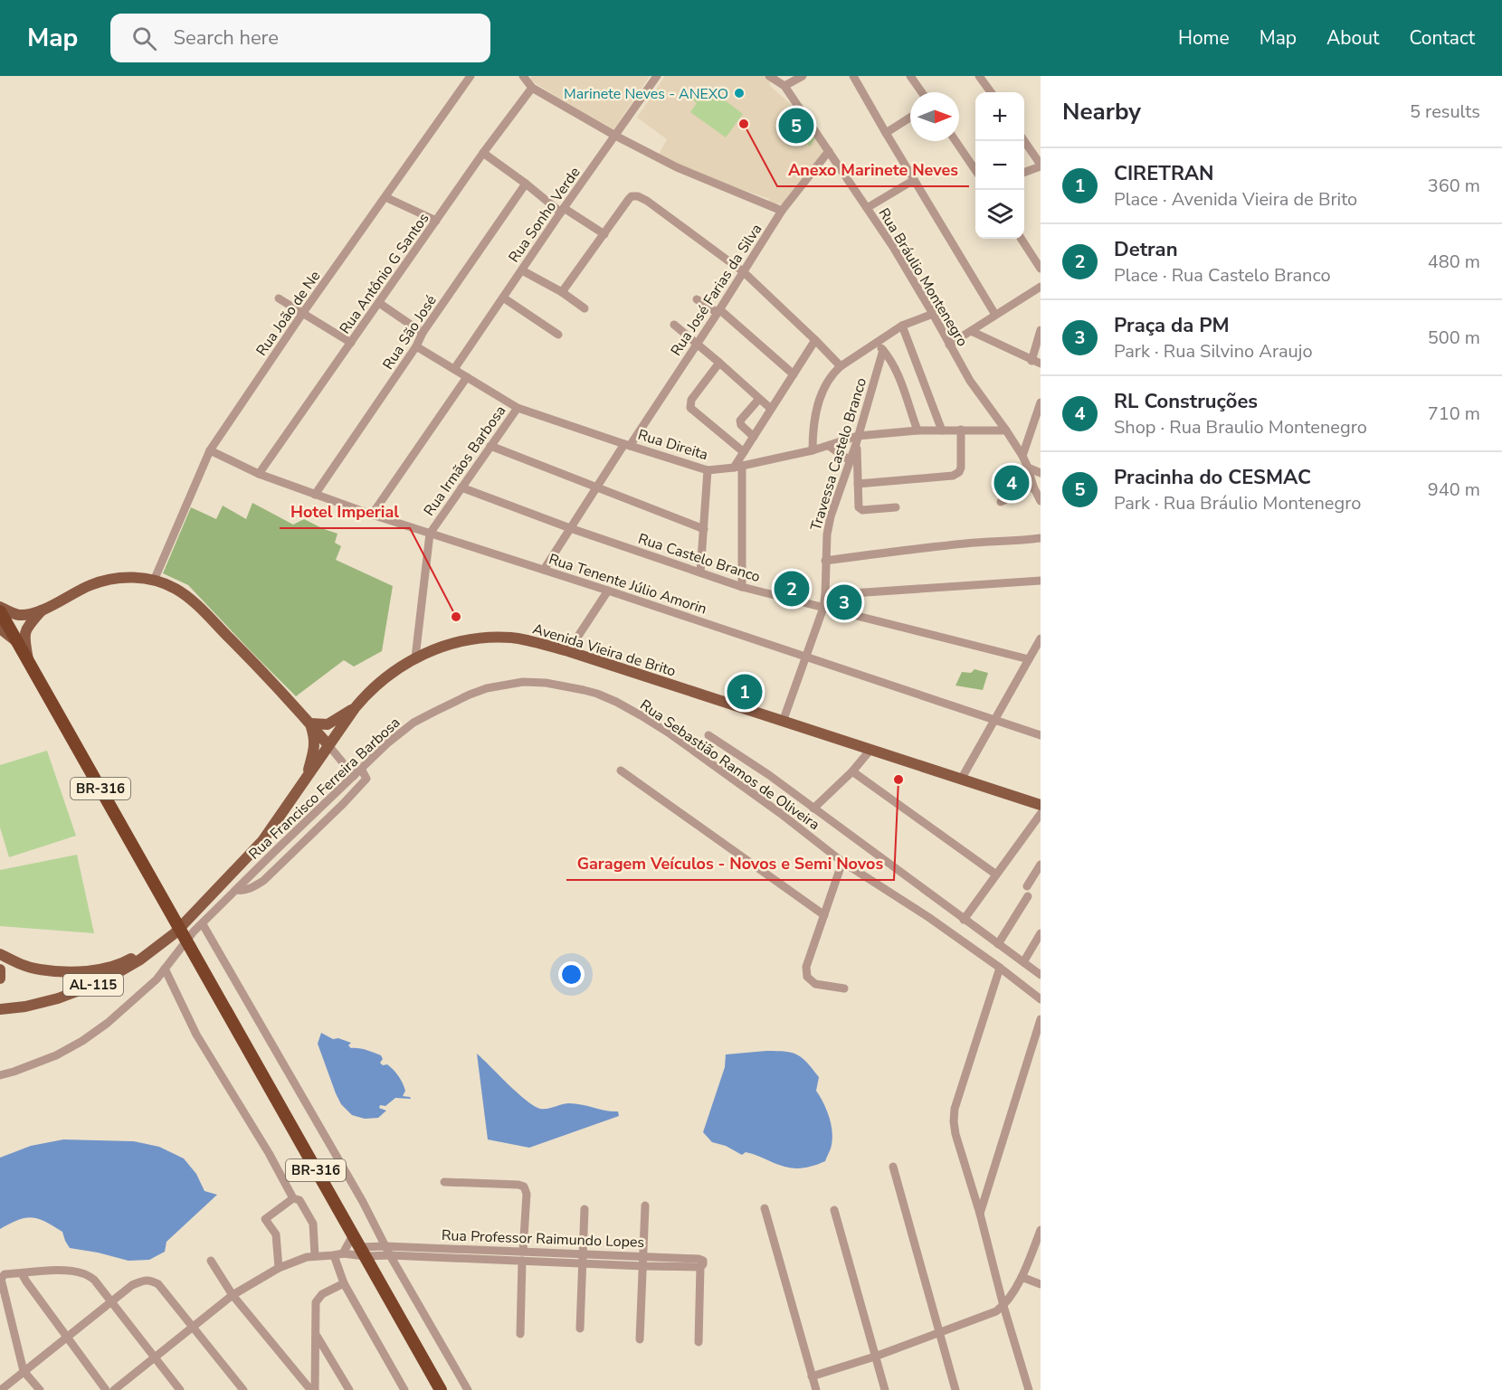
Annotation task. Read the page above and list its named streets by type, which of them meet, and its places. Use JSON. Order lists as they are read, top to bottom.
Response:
{
  "streets": {
    "highway": ["BR-316"],
    "main road": ["Avenida Vieira de Brito", "AL-115"],
    "street": [
      "Rua Sonho Verde",
      "Rua Antônio G Santos",
      "Rua Bráulio Montenegro",
      "Rua José Farias da Silva",
      "Rua João de Ne",
      "Rua São José",
      "Rua Direita",
      "Travessa Castelo Branco",
      "Rua Irmãos Barbosa",
      "Rua Castelo Branco",
      "Rua Tenente Júlio Amorin",
      "Rua Sebastião Ramos de Oliveira",
      "Rua Francisco Ferreira Barbosa",
      "Rua Professor Raimundo Lopes"
    ]
  },
  "crossings": [
    ["Rua Sonho Verde", "Rua Direita"],
    ["Rua Antônio G Santos", "Rua Tenente Júlio Amorin"],
    ["Rua Bráulio Montenegro", "Rua José Farias da Silva"],
    ["Rua Bráulio Montenegro", "Rua Direita"],
    ["Rua José Farias da Silva", "Rua Direita"],
    ["Rua José Farias da Silva", "Rua Castelo Branco"],
    ["Rua José Farias da Silva", "Rua Tenente Júlio Amorin"],
    ["Rua João de Ne", "Rua Tenente Júlio Amorin"],
    ["Rua São José", "Rua Direita"],
    ["Rua São José", "Rua Tenente Júlio Amorin"],
    ["Rua Direita", "Travessa Castelo Branco"],
    ["Rua Direita", "Rua Irmãos Barbosa"],
    ["Travessa Castelo Branco", "Rua Castelo Branco"],
    ["Travessa Castelo Branco", "Rua Tenente Júlio Amorin"],
    ["Travessa Castelo Branco", "Avenida Vieira de Brito"],
    ["Rua Irmãos Barbosa", "Rua Castelo Branco"],
    ["Rua Irmãos Barbosa", "Rua Tenente Júlio Amorin"],
    ["Rua Irmãos Barbosa", "Avenida Vieira de Brito"],
    ["Avenida Vieira de Brito", "AL-115"],
    ["Rua Sebastião Ramos de Oliveira", "Rua Francisco Ferreira Barbosa"],
    ["BR-316", "Rua Professor Raimundo Lopes"]
  ],
  "places": [
    "Marinete Neves - ANEXO",
    "Anexo Marinete Neves",
    "Hotel Imperial",
    "Garagem Veículos - Novos e Semi Novos"
  ],
  "north": "right",
  "page": {
    "header": "Map",
    "search": "Search here",
    "nav": [
      "Home",
      "Map",
      "About",
      "Contact"
    ],
    "heading": ["Nearby", "5 results"],
    "map_buttons": ["+", "−"],
    "pins": [
      "5",
      "4",
      "2",
      "3",
      "1"
    ],
    "list": [
      {
        "mark": "1",
        "name": "CIRETRAN",
        "note": "Place · Avenida Vieira de Brito",
        "value": "360 m"
      },
      {
        "mark": "2",
        "name": "Detran",
        "note": "Place · Rua Castelo Branco",
        "value": "480 m"
      },
      {
        "mark": "3",
        "name": "Praça da PM",
        "note": "Park · Rua Silvino Araujo",
        "value": "500 m"
      },
      {
        "mark": "4",
        "name": "RL Construções",
        "note": "Shop · Rua Braulio Montenegro",
        "value": "710 m"
      },
      {
        "mark": "5",
        "name": "Pracinha do CESMAC",
        "note": "Park · Rua Bráulio Montenegro",
        "value": "940 m"
      }
    ]
  }
}
